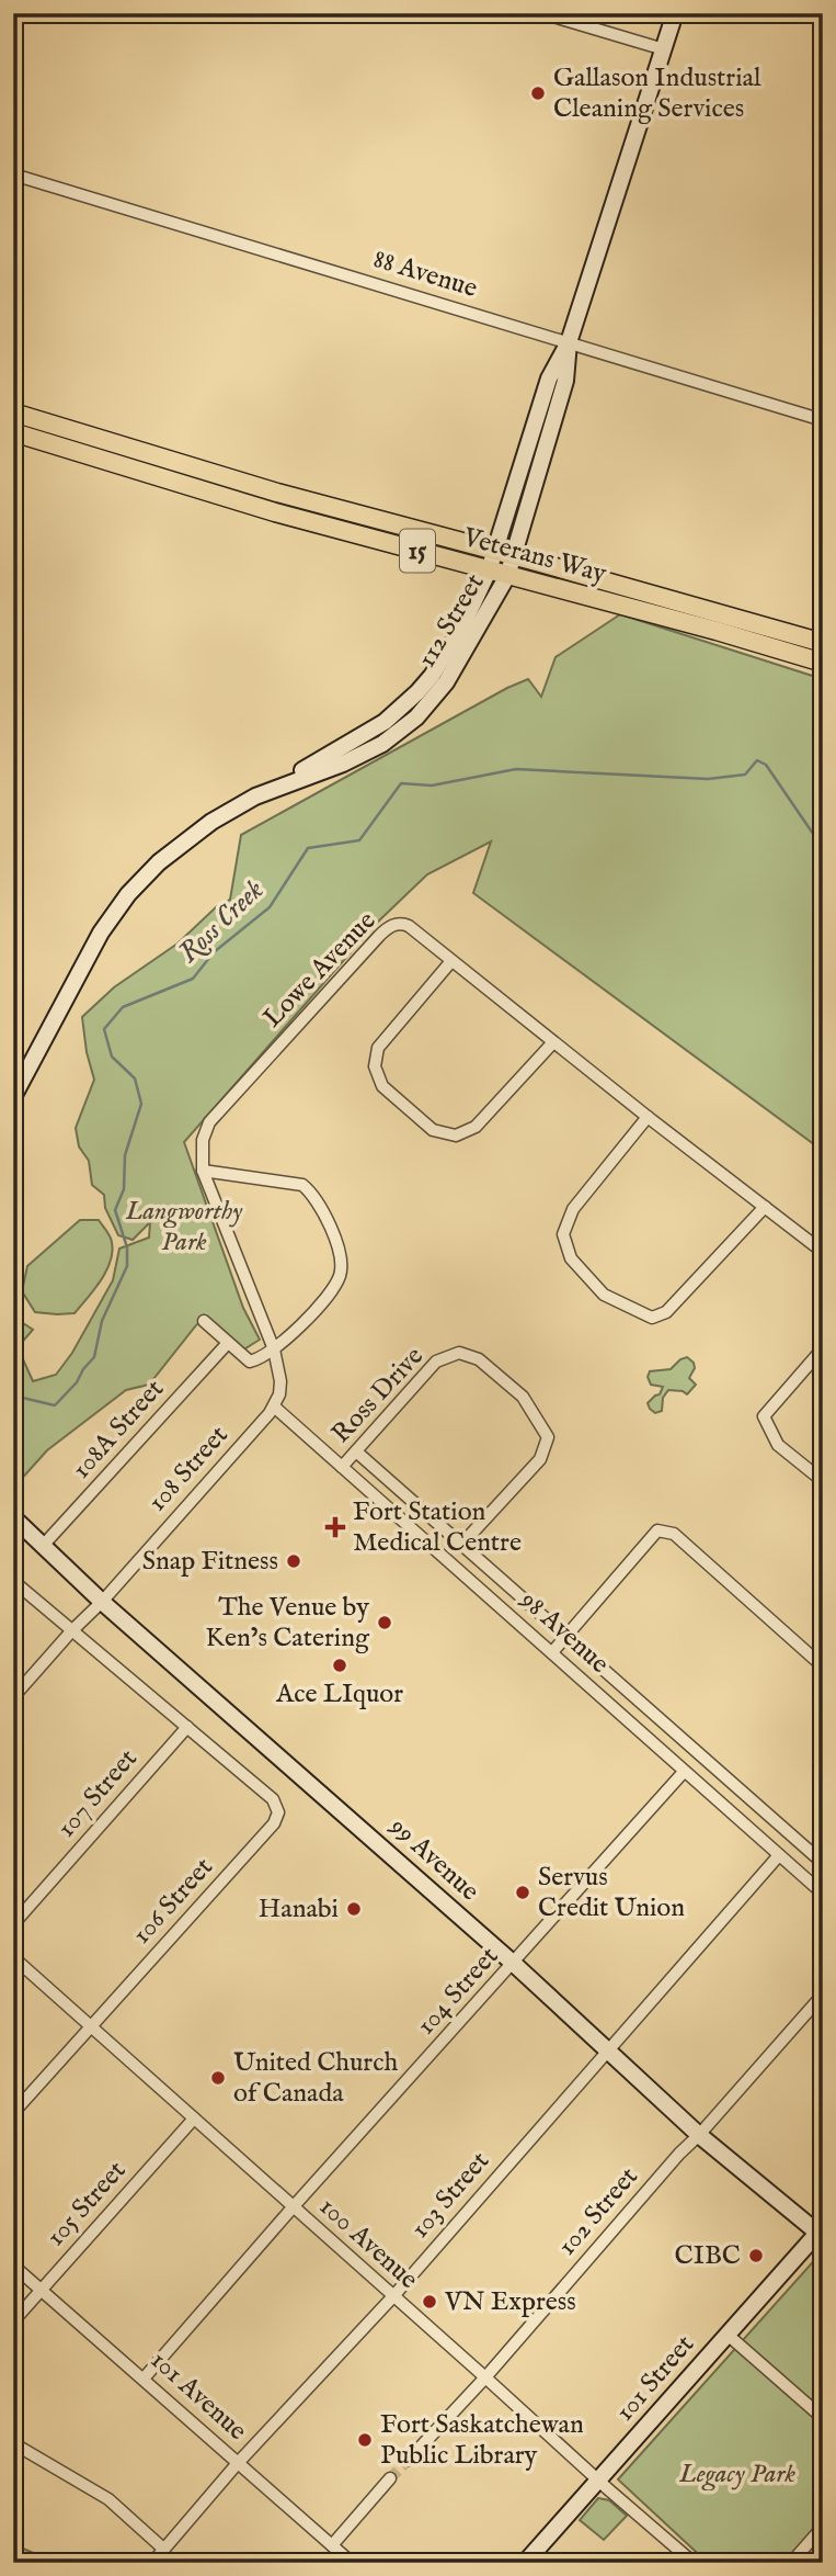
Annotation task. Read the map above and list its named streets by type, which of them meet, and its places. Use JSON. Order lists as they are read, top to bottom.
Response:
{
  "streets": {
    "main road": [
      "15",
      "Veterans Way",
      "112 Street",
      "99 Avenue",
      "101 Street"
    ],
    "street": [
      "88 Avenue",
      "Lowe Avenue",
      "Ross Drive",
      "108A Street",
      "108 Street",
      "98 Avenue",
      "107 Street",
      "106 Street",
      "104 Street",
      "103 Street",
      "105 Street",
      "102 Street",
      "100 Avenue",
      "101 Avenue"
    ]
  },
  "crossings": [
    ["88 Avenue", "112 Street"],
    ["Veterans Way", "112 Street"],
    ["Lowe Avenue", "108 Street"],
    ["Lowe Avenue", "98 Avenue"],
    ["Ross Drive", "98 Avenue"],
    ["108A Street", "99 Avenue"],
    ["108 Street", "98 Avenue"],
    ["108 Street", "99 Avenue"],
    ["98 Avenue", "104 Street"],
    ["98 Avenue", "103 Street"],
    ["107 Street", "106 Street"],
    ["99 Avenue", "104 Street"],
    ["99 Avenue", "103 Street"],
    ["99 Avenue", "102 Street"],
    ["99 Avenue", "101 Street"],
    ["106 Street", "100 Avenue"],
    ["104 Street", "100 Avenue"],
    ["104 Street", "101 Avenue"],
    ["103 Street", "100 Avenue"],
    ["103 Street", "101 Avenue"],
    ["105 Street", "100 Avenue"],
    ["105 Street", "101 Avenue"],
    ["102 Street", "100 Avenue"],
    ["100 Avenue", "101 Street"]
  ],
  "water": ["Ross Creek"],
  "parks": ["Langworthy Park", "Legacy Park"],
  "places": {
    "other": [
      "Gallason Industrial Cleaning Services",
      "Snap Fitness",
      "The Venue by Ken’s Catering",
      "Ace LIquor",
      "Servus Credit Union",
      "Hanabi",
      "United Church of Canada",
      "CIBC",
      "VN Express",
      "Fort Saskatchewan Public Library"
    ],
    "health": ["Fort Station Medical Centre"]
  }
}
